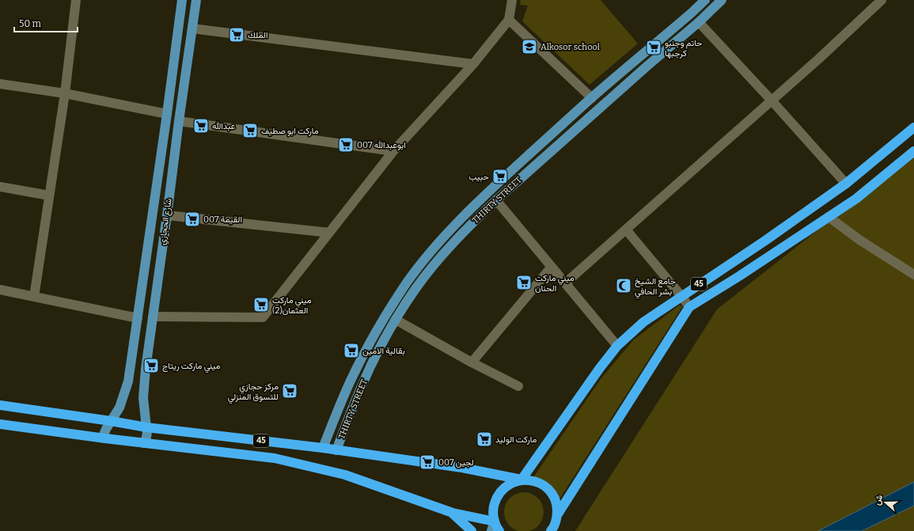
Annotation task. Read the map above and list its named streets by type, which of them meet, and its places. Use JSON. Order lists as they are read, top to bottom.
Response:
{
  "streets": {
    "highway": ["45"],
    "main road": ["THIRTY STREET", "شارع الحجازي"]
  },
  "crossings": [
    ["THIRTY STREET", "45"],
    ["شارع الحجازي", "45"]
  ],
  "places": {
    "supermarket": [
      "الملك",
      "حاتم وجنبو كرجبها",
      "عبدالله",
      "ماركت ابو صطيف",
      "ابوعبدالله 007",
      "حبيب",
      "القيمة 007",
      "ميني ماركت الحنان",
      "ميني ماركت العثمان(2)",
      "بقالية الامين",
      "ميني ماركت ريتاج",
      "مركز حجازي للتسوق المنزلي",
      "ماركت الوليد",
      "لجين 007"
    ],
    "school or university": ["Alkosor school"],
    "mosque": ["جامع الشيخ بشر الحافي"]
  },
  "scale_bar": "50 m",
  "north": "left"
}
